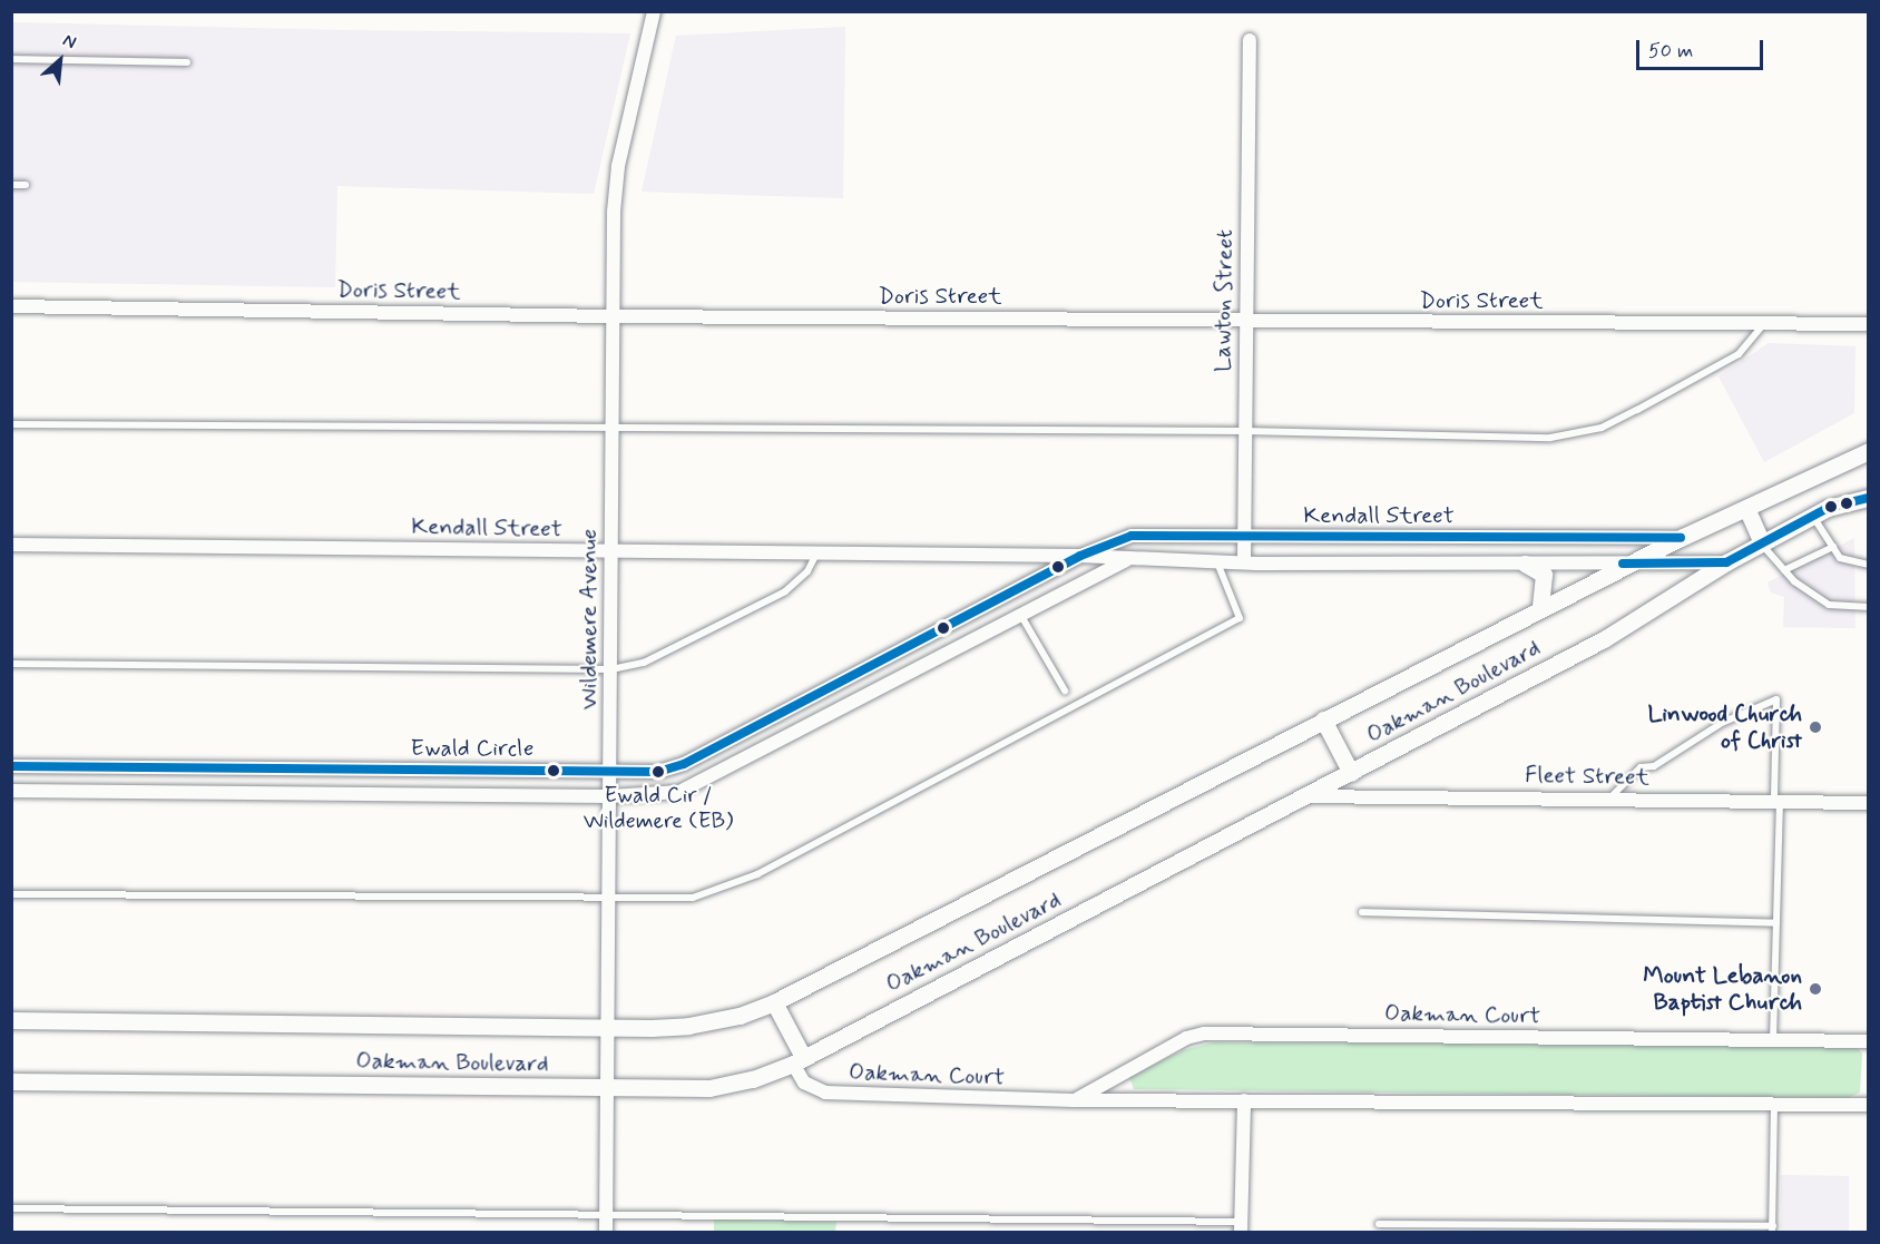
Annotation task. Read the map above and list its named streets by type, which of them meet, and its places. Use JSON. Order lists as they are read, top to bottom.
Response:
{
  "streets": {
    "street": [
      "Doris Street",
      "Lawton Street",
      "Kendall Street",
      "Wildemere Avenue",
      "Oakman Boulevard",
      "Ewald Circle",
      "Fleet Street",
      "Oakman Court"
    ]
  },
  "crossings": [
    ["Doris Street", "Lawton Street"],
    ["Doris Street", "Wildemere Avenue"],
    ["Lawton Street", "Kendall Street"],
    ["Kendall Street", "Wildemere Avenue"],
    ["Kendall Street", "Oakman Boulevard"],
    ["Kendall Street", "Ewald Circle"],
    ["Wildemere Avenue", "Oakman Boulevard"],
    ["Wildemere Avenue", "Ewald Circle"],
    ["Oakman Boulevard", "Fleet Street"],
    ["Oakman Boulevard", "Oakman Court"]
  ],
  "places": ["Linwood Church of Christ", "Ewald Cir / Wildemere (EB)", "Mount Lebanon Baptist Church"],
  "scale_bar": "50 m",
  "north": "top right"
}
